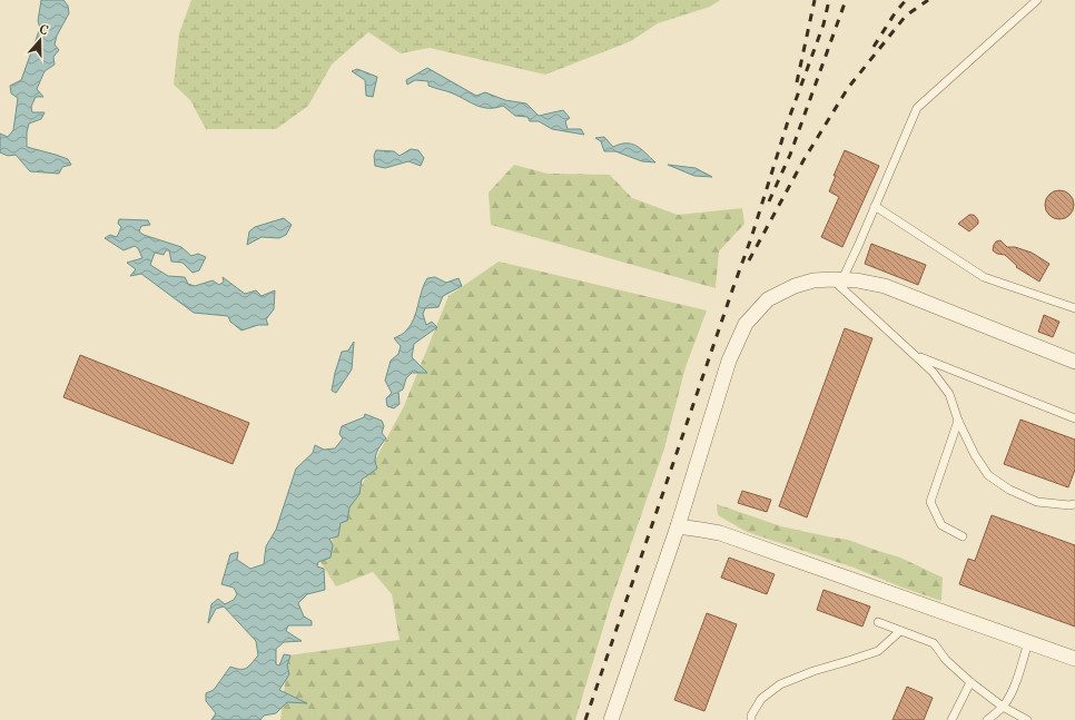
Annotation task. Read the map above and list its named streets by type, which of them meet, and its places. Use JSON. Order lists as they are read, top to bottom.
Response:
{
  "north": "top"
}
